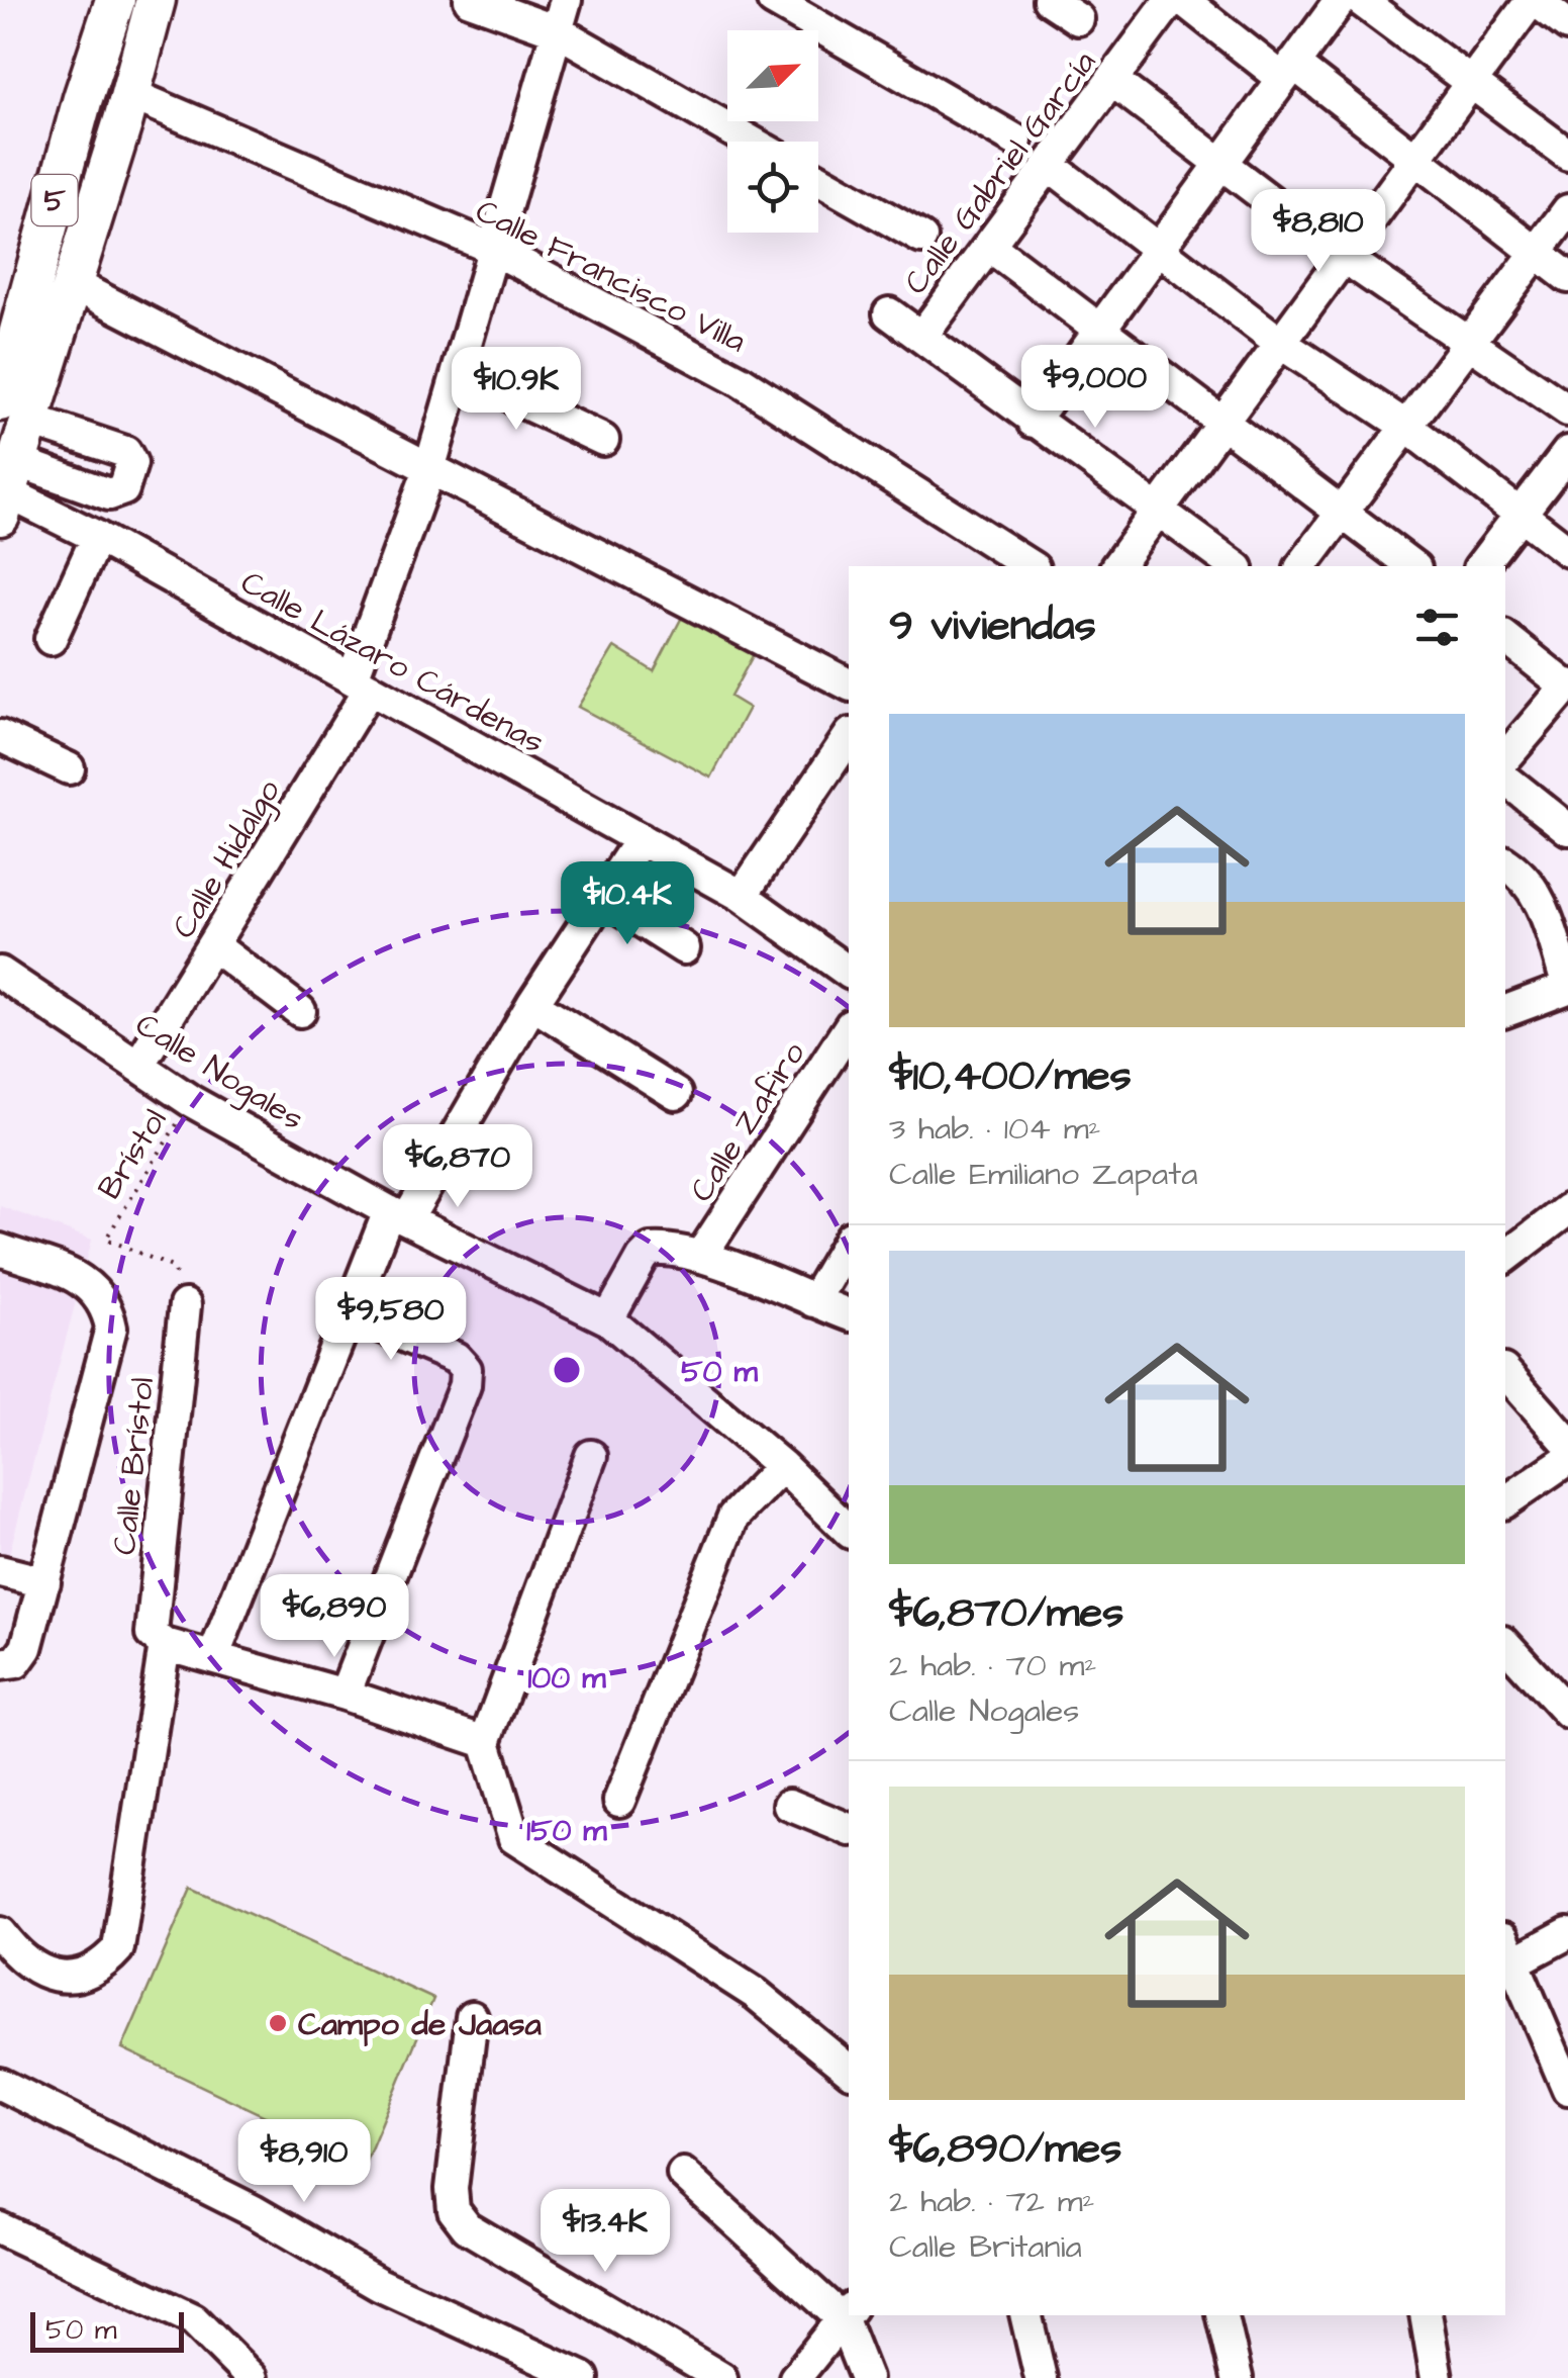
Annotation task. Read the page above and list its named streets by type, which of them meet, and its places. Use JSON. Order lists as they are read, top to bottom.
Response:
{
  "streets": {
    "main road": ["5"],
    "street": [
      "Calle Gabriel García",
      "Calle Francisco Villa",
      "Calle Lázaro Cárdenas",
      "Calle Hidalgo",
      "Calle Nogales",
      "Calle Zafiro",
      "Calle Brístol"
    ],
    "path": ["Brístol"]
  },
  "crossings": [
    ["5", "Calle Francisco Villa"],
    ["5", "Calle Lázaro Cárdenas"],
    ["Calle Francisco Villa", "Calle Hidalgo"],
    ["Calle Lázaro Cárdenas", "Calle Hidalgo"],
    ["Calle Hidalgo", "Calle Nogales"],
    ["Calle Nogales", "Brístol"],
    ["Brístol", "Calle Brístol"]
  ],
  "places": ["Campo de Jaasa"],
  "scale_bar": "50 m",
  "north": "top right",
  "page": {
    "price": [
      "$8,810",
      "$9,000",
      "$10.9K",
      "$10.4K",
      "$6,870",
      "$9,580",
      "$6,890",
      "$8,910",
      "$13.4K"
    ],
    "heading": "9 viviendas",
    "list": [
      {
        "name": "$10,400/mes",
        "note": "3 hab. · 104 m² · Calle Emiliano Zapata"
      },
      {
        "name": "$6,870/mes",
        "note": "2 hab. · 70 m² · Calle Nogales"
      },
      {
        "name": "$6,890/mes",
        "note": "2 hab. · 72 m² · Calle Britania"
      }
    ],
    "scale": "50 m"
  },
  "rings": ["50 m", "100 m", "150 m"]
}
